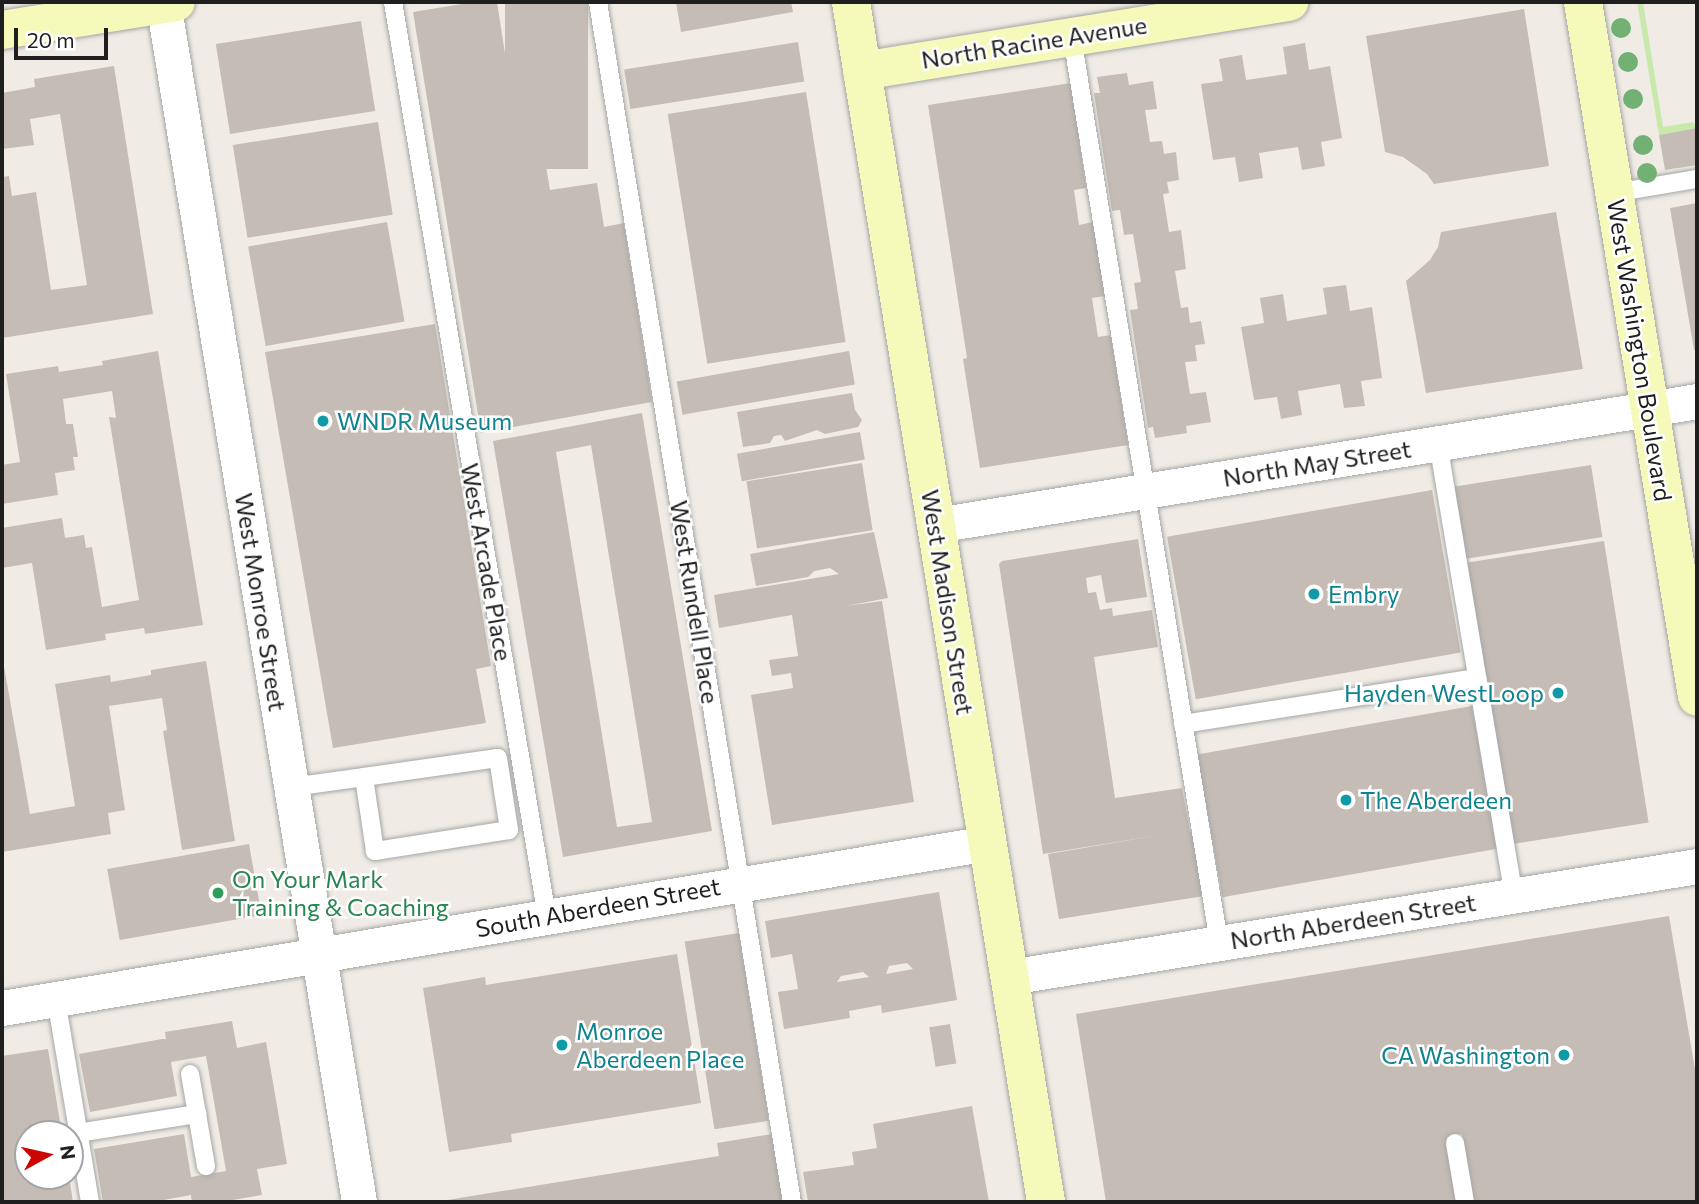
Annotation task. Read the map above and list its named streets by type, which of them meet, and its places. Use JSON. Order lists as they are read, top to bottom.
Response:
{
  "streets": {
    "street": [
      "North Racine Avenue",
      "West Washington Boulevard",
      "North May Street",
      "West Monroe Street",
      "West Madison Street",
      "South Aberdeen Street",
      "North Aberdeen Street"
    ],
    "lane": ["West Arcade Place", "West Rundell Place"]
  },
  "crossings": [
    ["North Racine Avenue", "West Madison Street"],
    ["West Washington Boulevard", "North May Street"],
    ["North May Street", "West Madison Street"],
    ["West Arcade Place", "South Aberdeen Street"],
    ["West Monroe Street", "South Aberdeen Street"],
    ["West Rundell Place", "South Aberdeen Street"],
    ["West Madison Street", "South Aberdeen Street"],
    ["West Madison Street", "North Aberdeen Street"]
  ],
  "places": [
    "WNDR Museum",
    "Embry",
    "Hayden WestLoop",
    "The Aberdeen",
    "On Your Mark Training & Coaching",
    "Monroe Aberdeen Place",
    "CA Washington"
  ],
  "scale_bar": "20 m",
  "north": "right"
}
